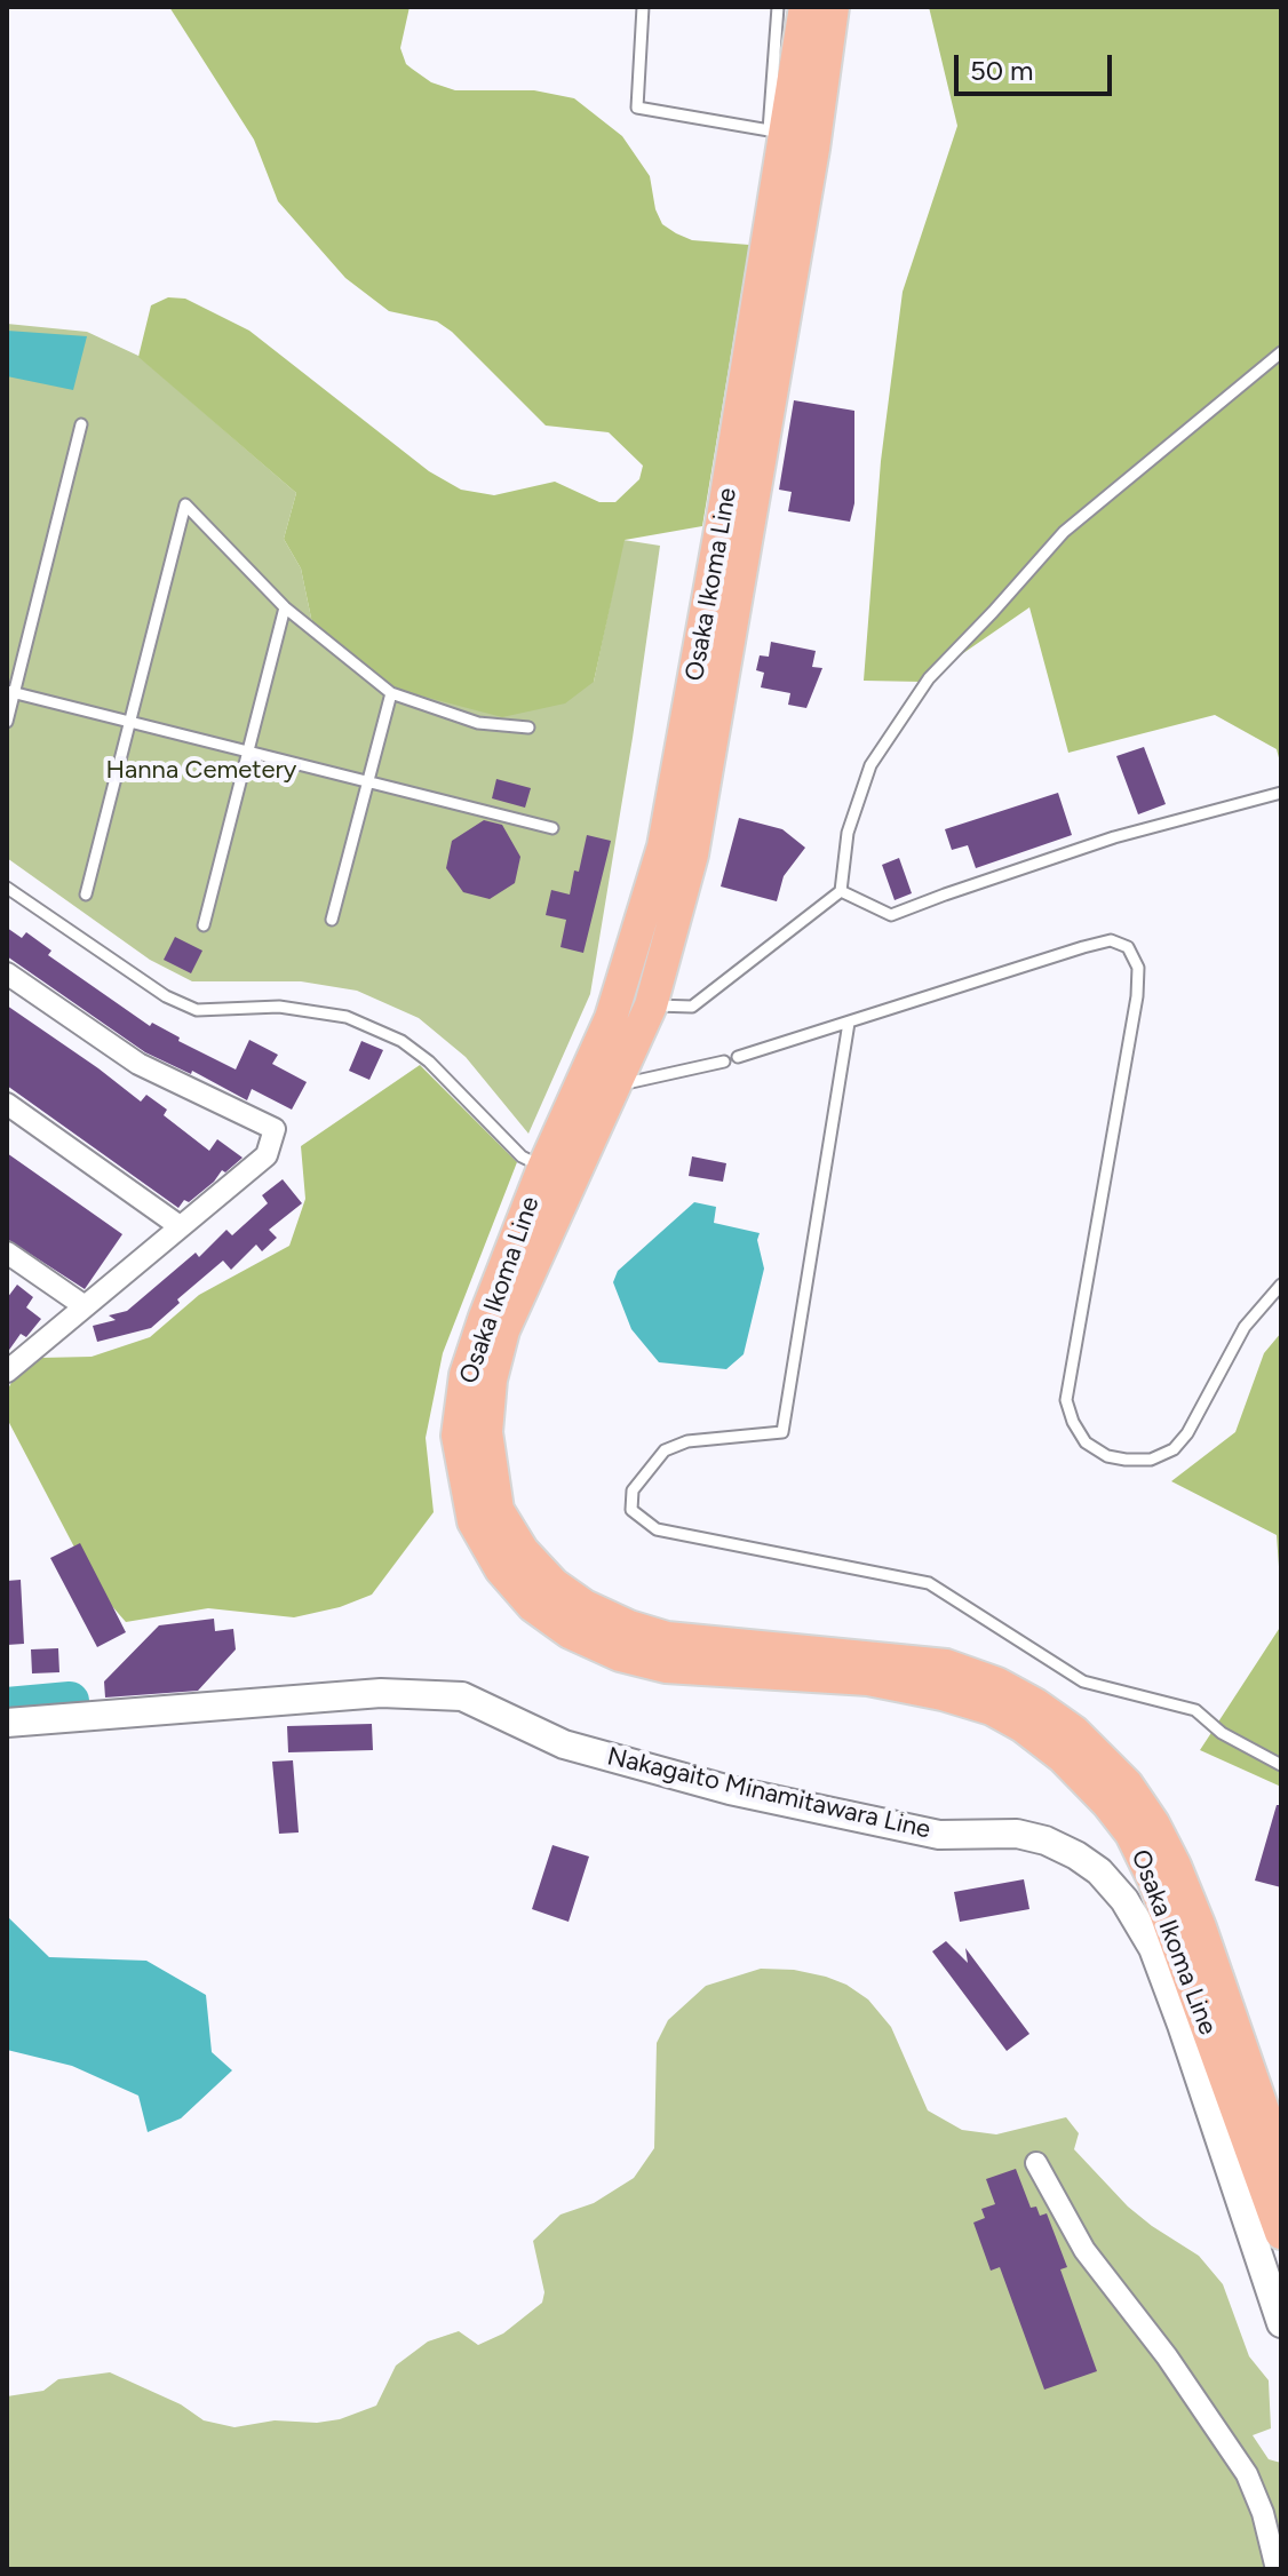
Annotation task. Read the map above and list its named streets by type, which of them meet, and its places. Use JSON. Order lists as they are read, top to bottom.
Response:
{
  "streets": {
    "main road": ["Osaka Ikoma Line", "Nakagaito Minamitawara Line"]
  },
  "parks": ["Hanna Cemetery"],
  "scale_bar": "50 m"
}
